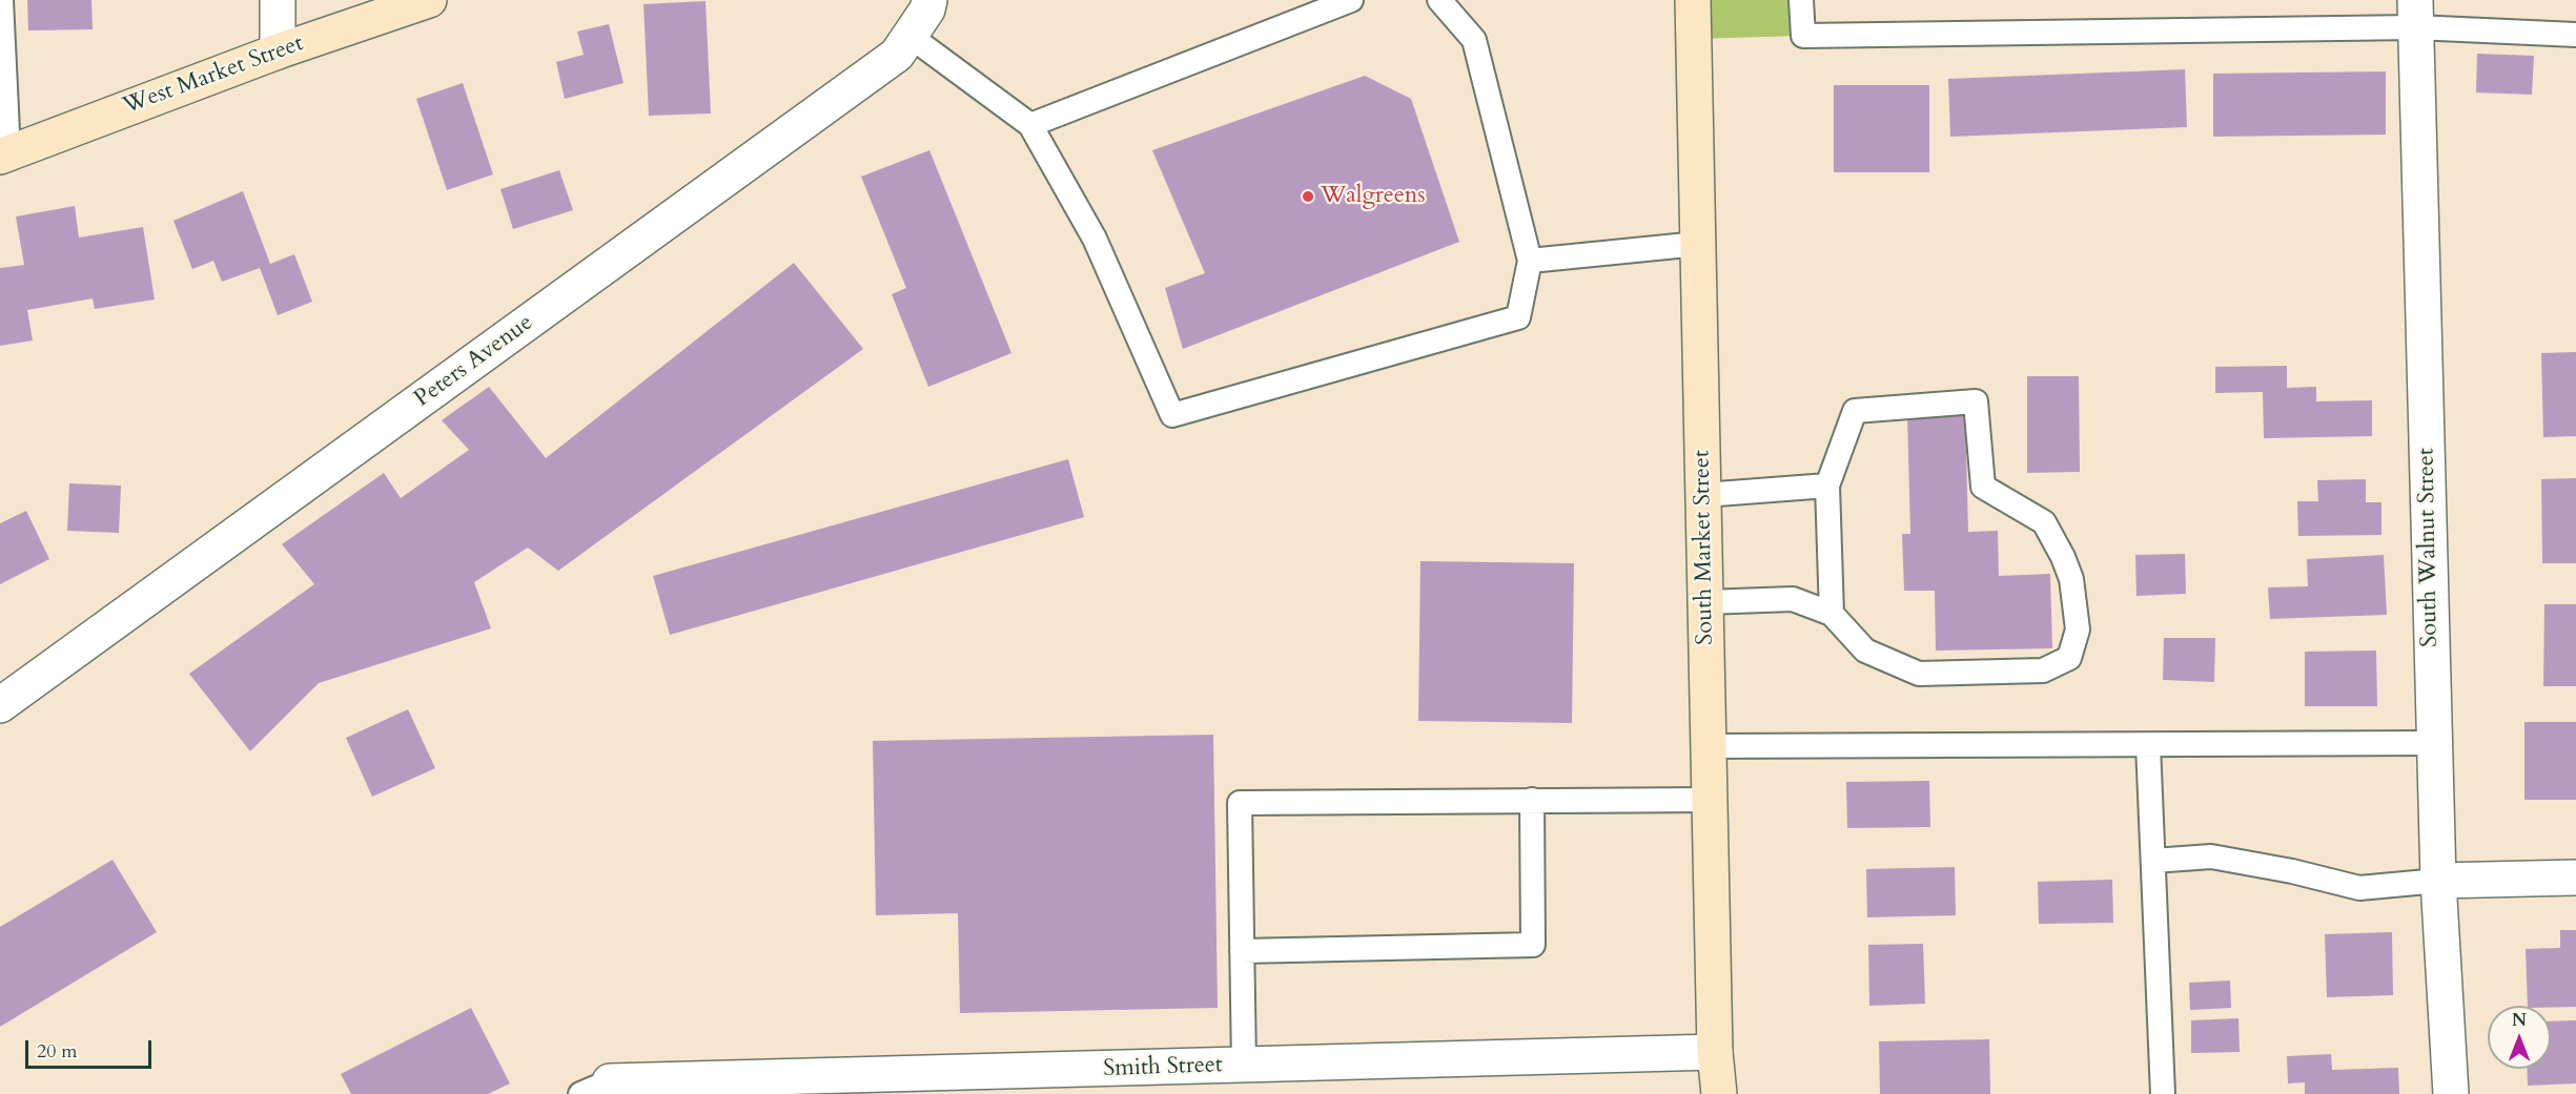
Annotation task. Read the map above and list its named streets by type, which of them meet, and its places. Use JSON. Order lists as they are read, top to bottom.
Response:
{
  "streets": {
    "main road": ["West Market Street", "South Market Street"],
    "street": ["Peters Avenue", "South Walnut Street", "Smith Street"]
  },
  "crossings": [
    ["South Market Street", "Smith Street"]
  ],
  "places": ["Walgreens"],
  "scale_bar": "20 m",
  "north": "top"
}
